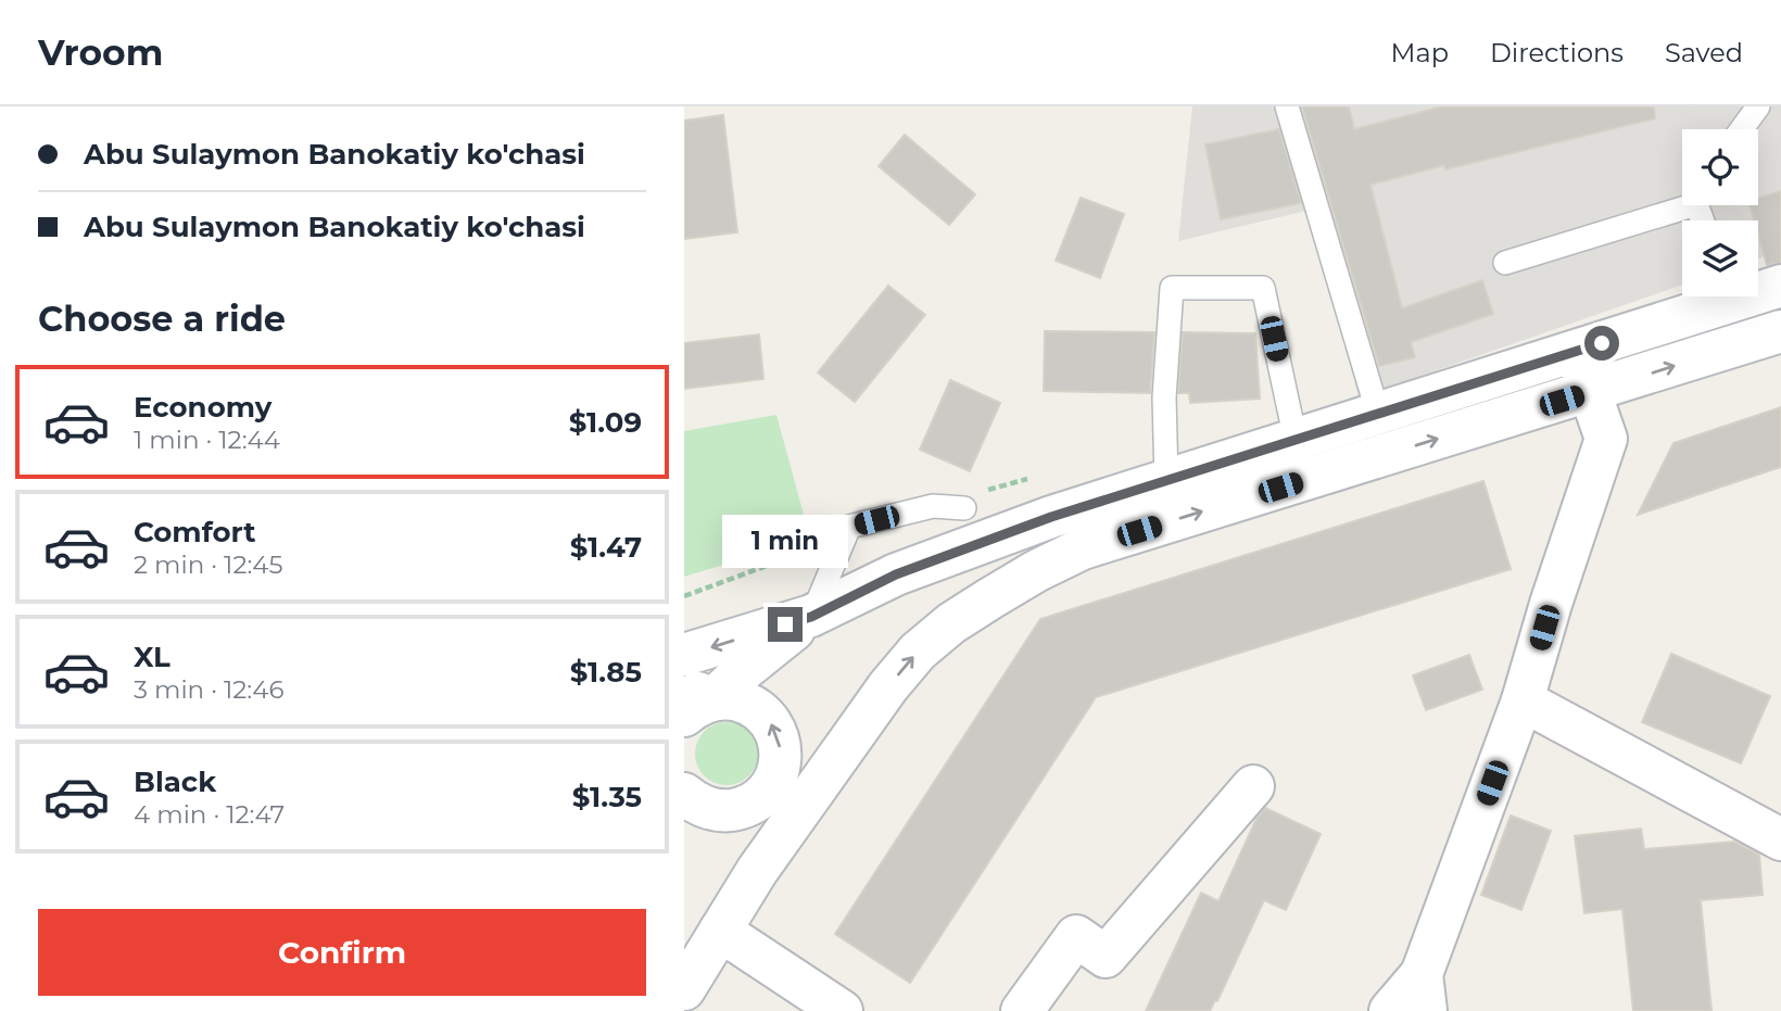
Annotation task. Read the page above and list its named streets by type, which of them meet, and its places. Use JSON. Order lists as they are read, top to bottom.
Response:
{
  "page": {
    "header": "Vroom",
    "nav": ["Map", "Directions", "Saved"],
    "banner": ["Abu Sulaymon Banokatiy ko'chasi", "Abu Sulaymon Banokatiy ko'chasi"],
    "heading": "Choose a ride",
    "list": [
      {
        "name": "Economy",
        "note": "1 min · 12:44",
        "value": "$1.09"
      },
      {
        "name": "Comfort",
        "note": "2 min · 12:45",
        "value": "$1.47"
      },
      {
        "name": "XL",
        "note": "3 min · 12:46",
        "value": "$1.85"
      },
      {
        "name": "Black",
        "note": "4 min · 12:47",
        "value": "$1.35"
      }
    ],
    "bubble": "1 min",
    "buttons": "Confirm"
  }
}
